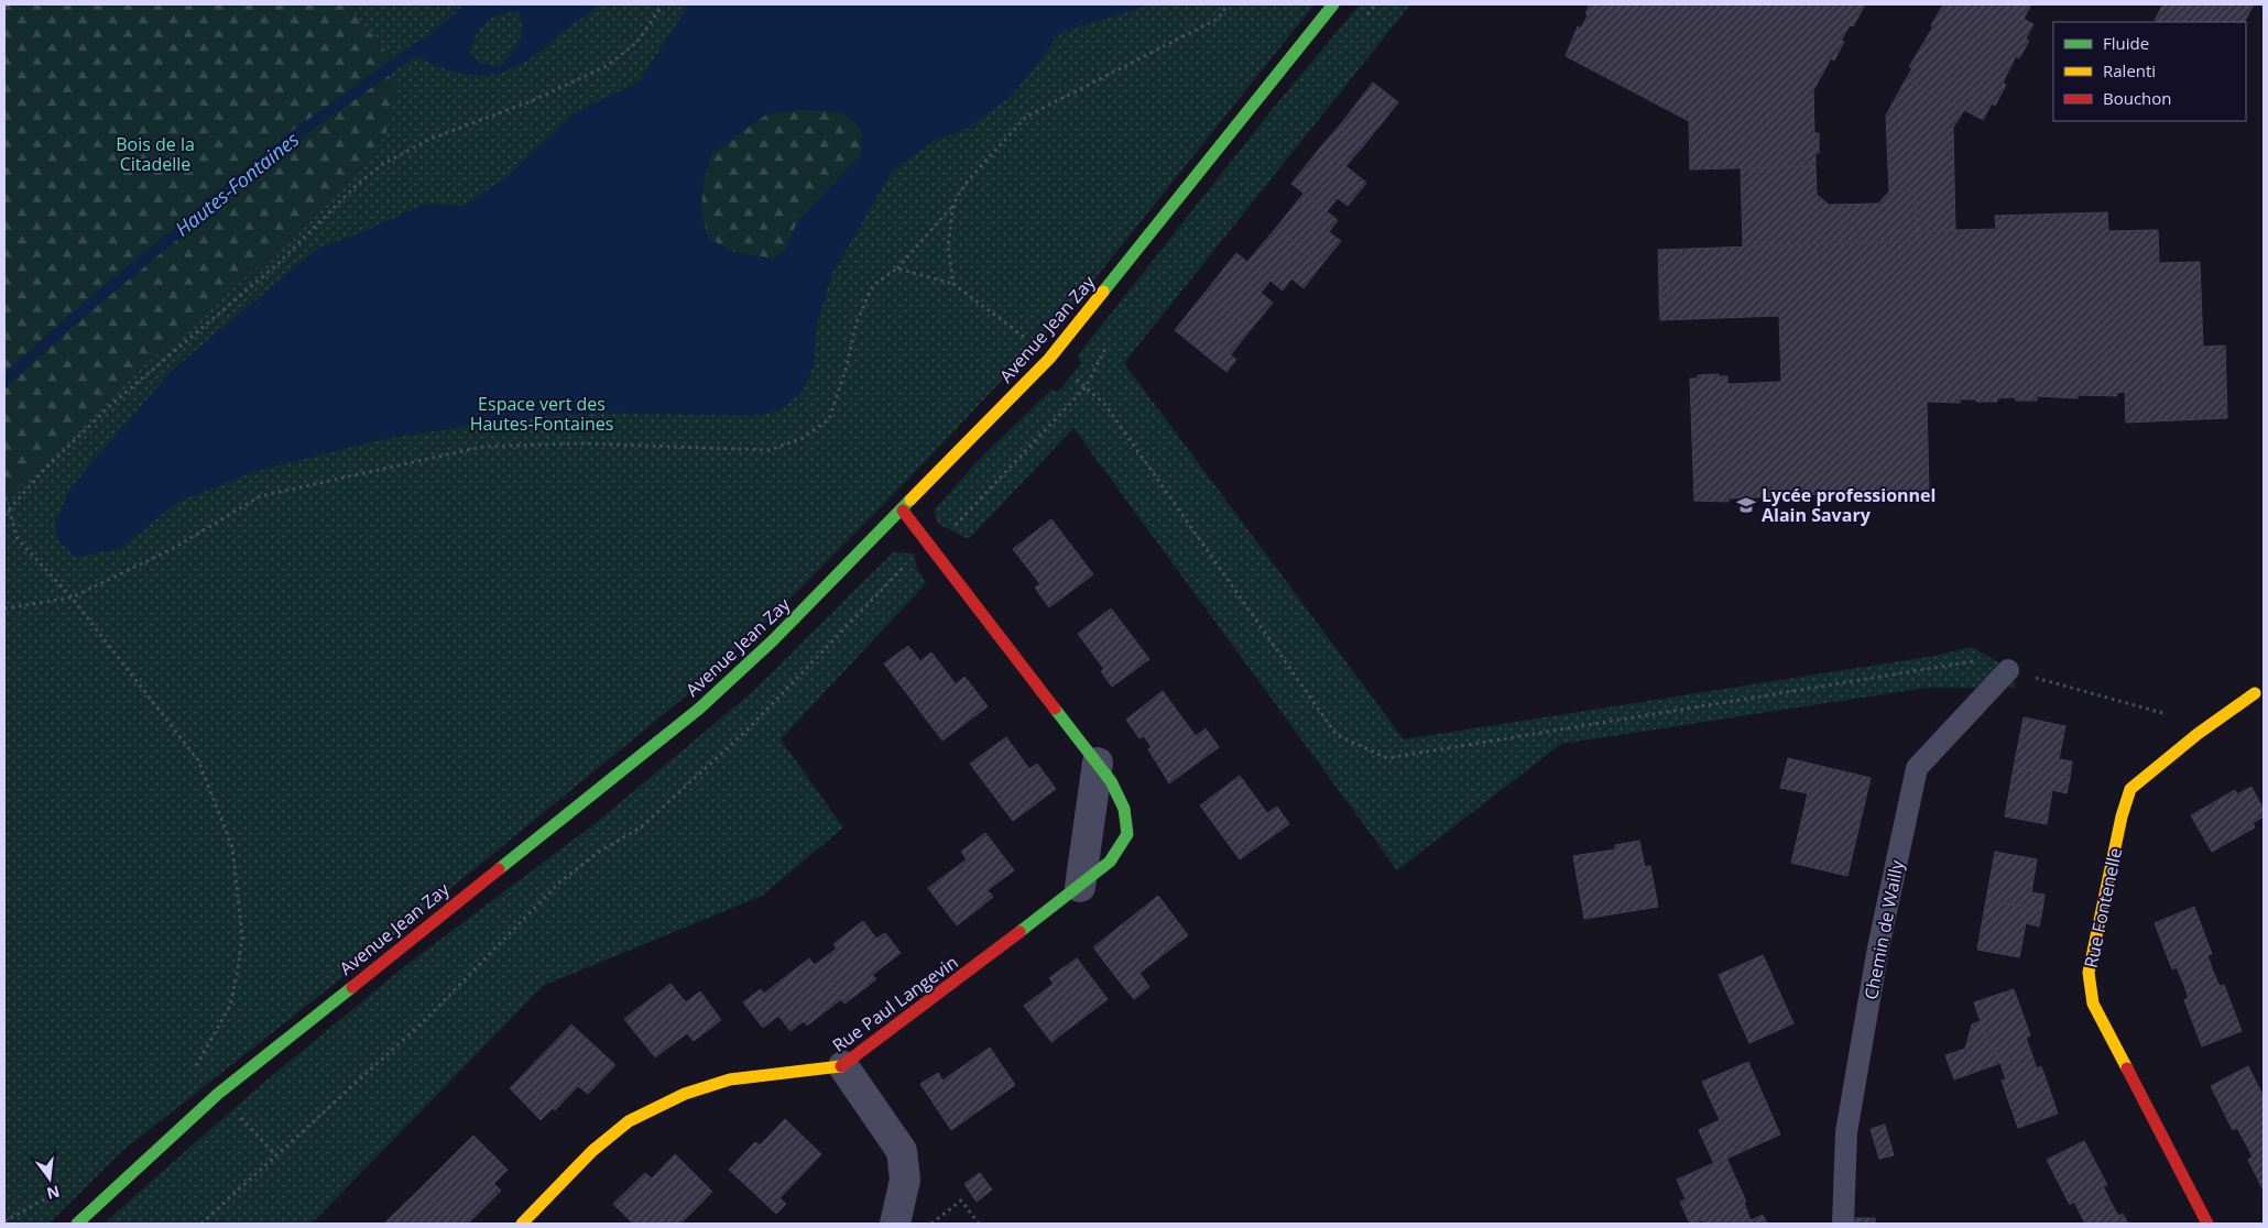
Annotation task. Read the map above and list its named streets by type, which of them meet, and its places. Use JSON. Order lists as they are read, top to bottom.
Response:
{
  "streets": {
    "street": ["Avenue Jean Zay", "Rue Fontenelle", "Rue Paul Langevin"],
    "lane": ["Chemin de Wailly"]
  },
  "water": ["Hautes-Fontaines"],
  "parks": ["Bois de la Citadelle", "Espace vert des Hautes-Fontaines"],
  "places": {
    "school or university": ["Lycée professionnel Alain Savary"]
  },
  "legend": ["Fluide", "Ralenti", "Bouchon"],
  "north": "bottom"
}
